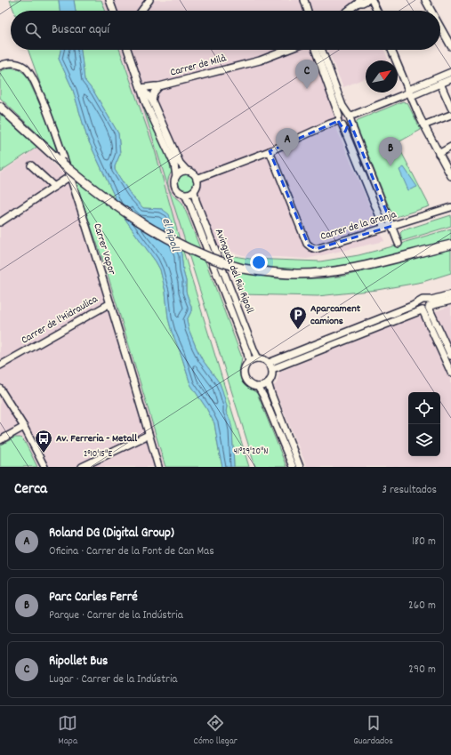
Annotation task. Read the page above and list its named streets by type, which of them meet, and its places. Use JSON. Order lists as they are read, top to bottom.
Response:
{
  "streets": {
    "street": [
      "Carrer de Milà",
      "Carrer de la Granja",
      "Carrer Vapor",
      "Avinguda del Riu Ripoll",
      "Carrer de l'Hidraulica"
    ]
  },
  "crossings": [
    ["Carrer Vapor", "Carrer de l'Hidraulica"]
  ],
  "water": ["el Ripoll"],
  "places": {
    "parking": ["Aparcament camions"],
    "bus stop": ["Av. Ferreria - Metall"]
  },
  "north": "top right",
  "page": {
    "search": "Buscar aquí",
    "pins": ["C", "A", "B"],
    "heading": ["Cerca", "3 resultados"],
    "list": [
      {
        "mark": "A",
        "name": "Roland DG (Digital Group)",
        "note": "Oficina · Carrer de la Font de Can Mas",
        "value": "180 m"
      },
      {
        "mark": "B",
        "name": "Parc Carles Ferré",
        "note": "Parque · Carrer de la Indústria",
        "value": "260 m"
      },
      {
        "mark": "C",
        "name": "Ripollet Bus",
        "note": "Lugar · Carrer de la Indústria",
        "value": "290 m"
      }
    ],
    "nav": ["Mapa", "Cómo llegar", "Guardados"]
  },
  "coordinates": ["41°29'20\"N", "2°10'15\"E"]
}
